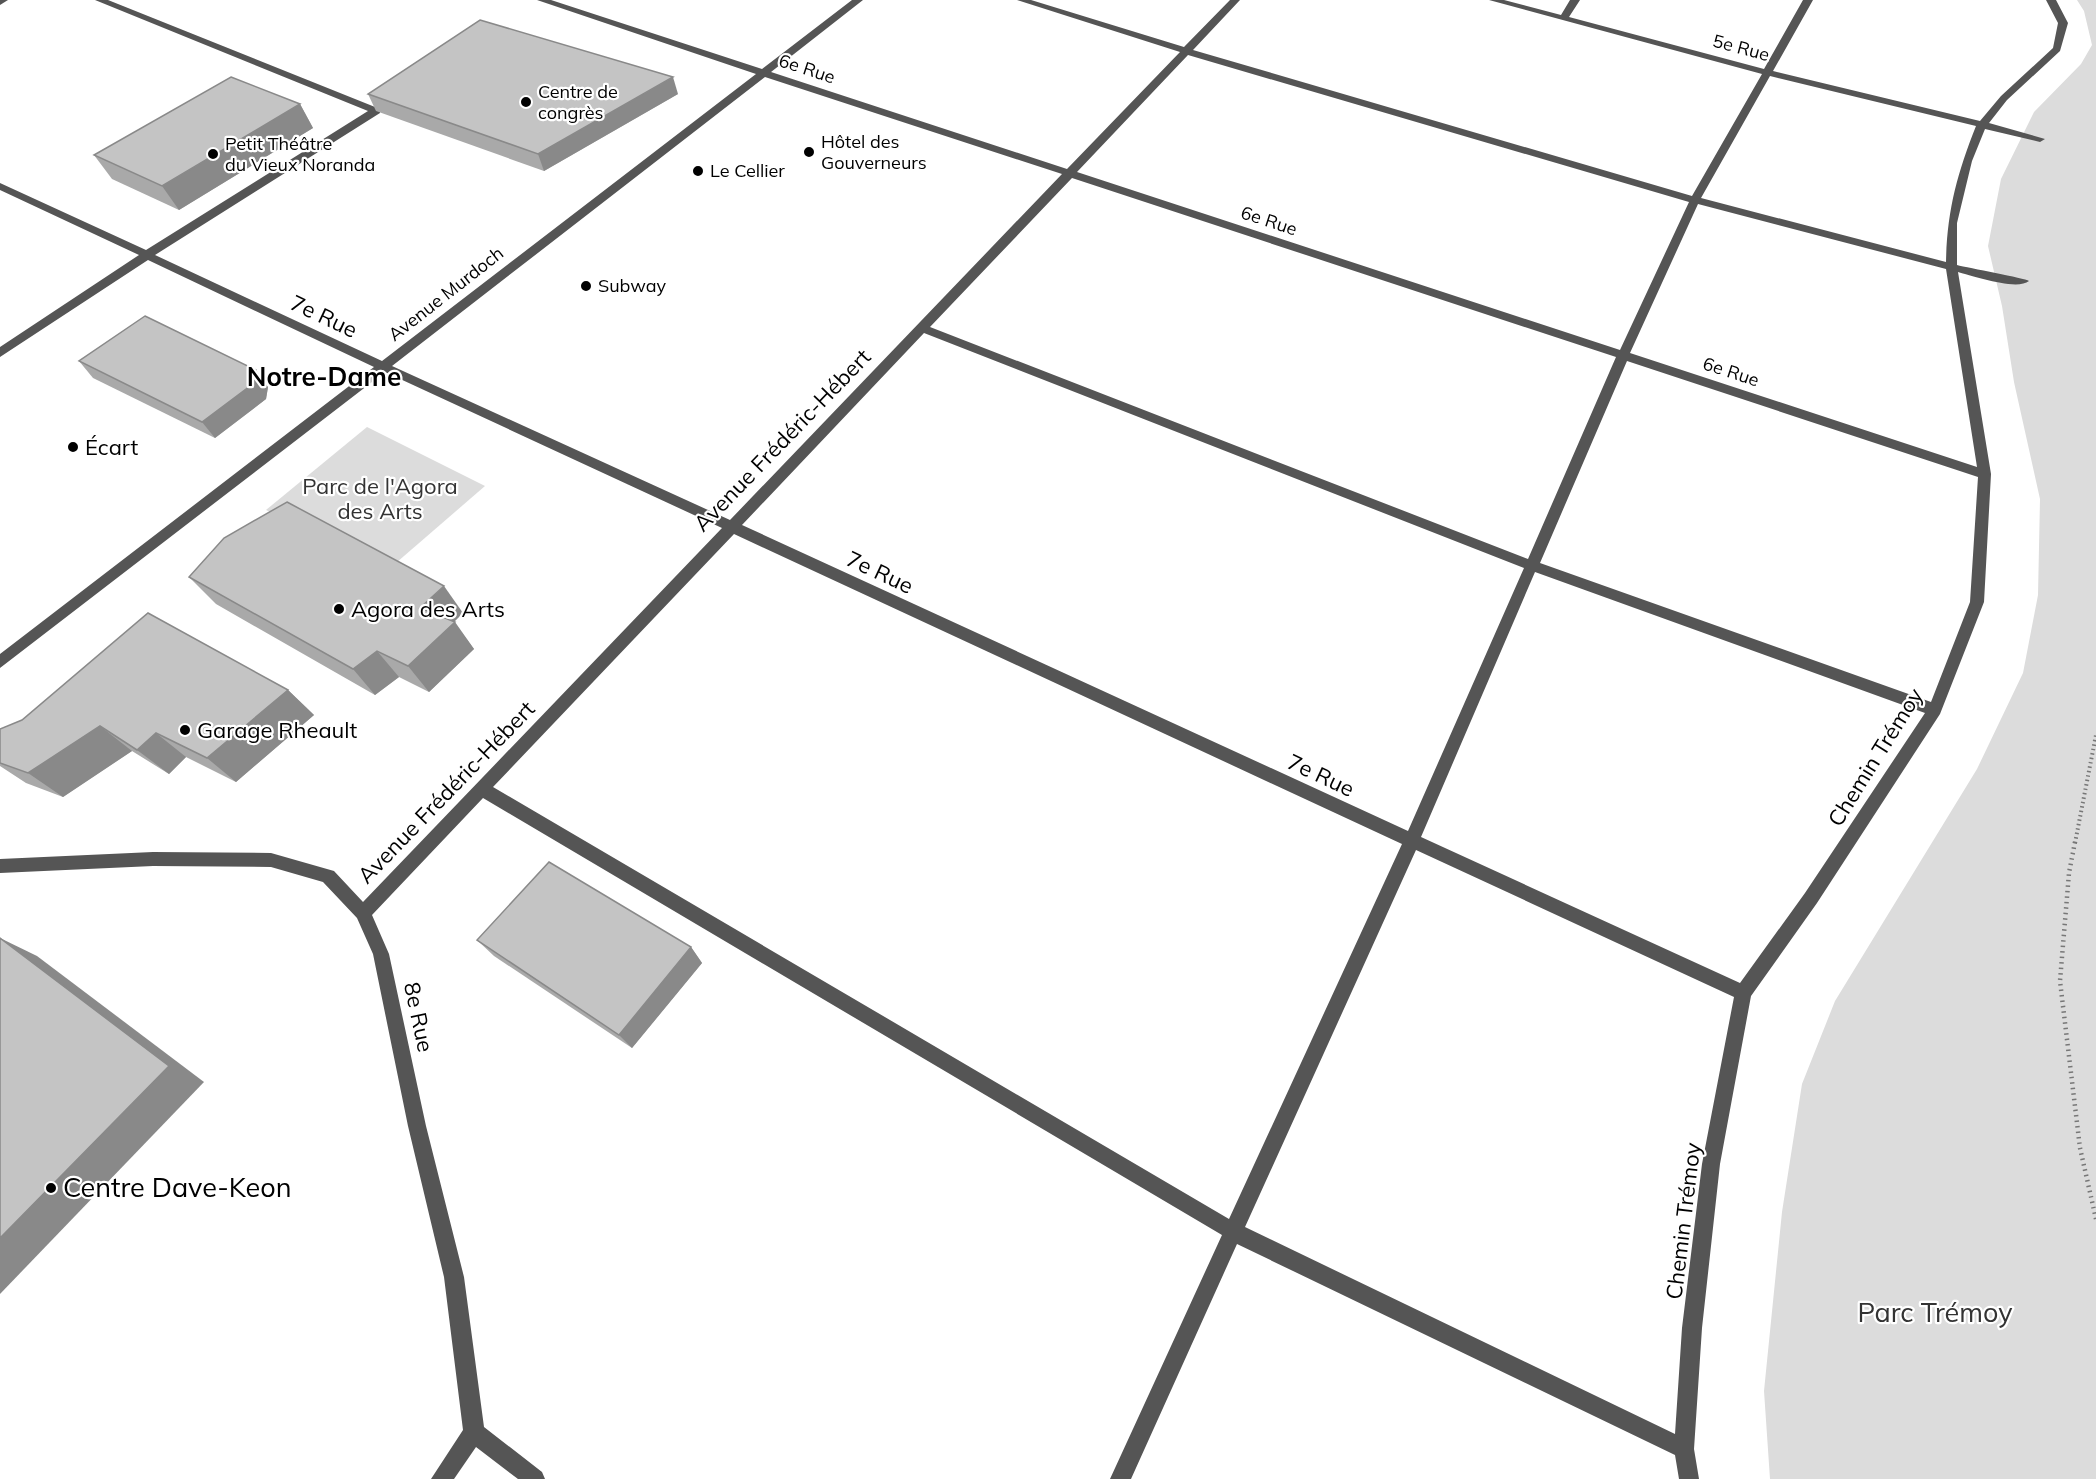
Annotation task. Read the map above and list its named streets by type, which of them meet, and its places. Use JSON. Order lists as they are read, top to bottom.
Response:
{
  "streets": {
    "street": [
      "5e Rue",
      "6e Rue",
      "Avenue Murdoch",
      "7e Rue",
      "Avenue Frédéric-Hébert",
      "Chemin Trémoy",
      "8e Rue"
    ]
  },
  "crossings": [
    ["5e Rue", "Chemin Trémoy"],
    ["6e Rue", "Avenue Murdoch"],
    ["6e Rue", "Avenue Frédéric-Hébert"],
    ["6e Rue", "Chemin Trémoy"],
    ["Avenue Murdoch", "7e Rue"],
    ["7e Rue", "Avenue Frédéric-Hébert"],
    ["7e Rue", "Chemin Trémoy"],
    ["Avenue Frédéric-Hébert", "8e Rue"]
  ],
  "districts": ["Notre-Dame"],
  "parks": ["Parc de l'Agora des Arts", "Parc Trémoy"],
  "places": [
    "Centre de congrès",
    "Hôtel des Gouverneurs",
    "Petit Théâtre du Vieux Noranda",
    "Le Cellier",
    "Subway",
    "Écart",
    "Agora des Arts",
    "Garage Rheault",
    "Centre Dave-Keon"
  ]
}
